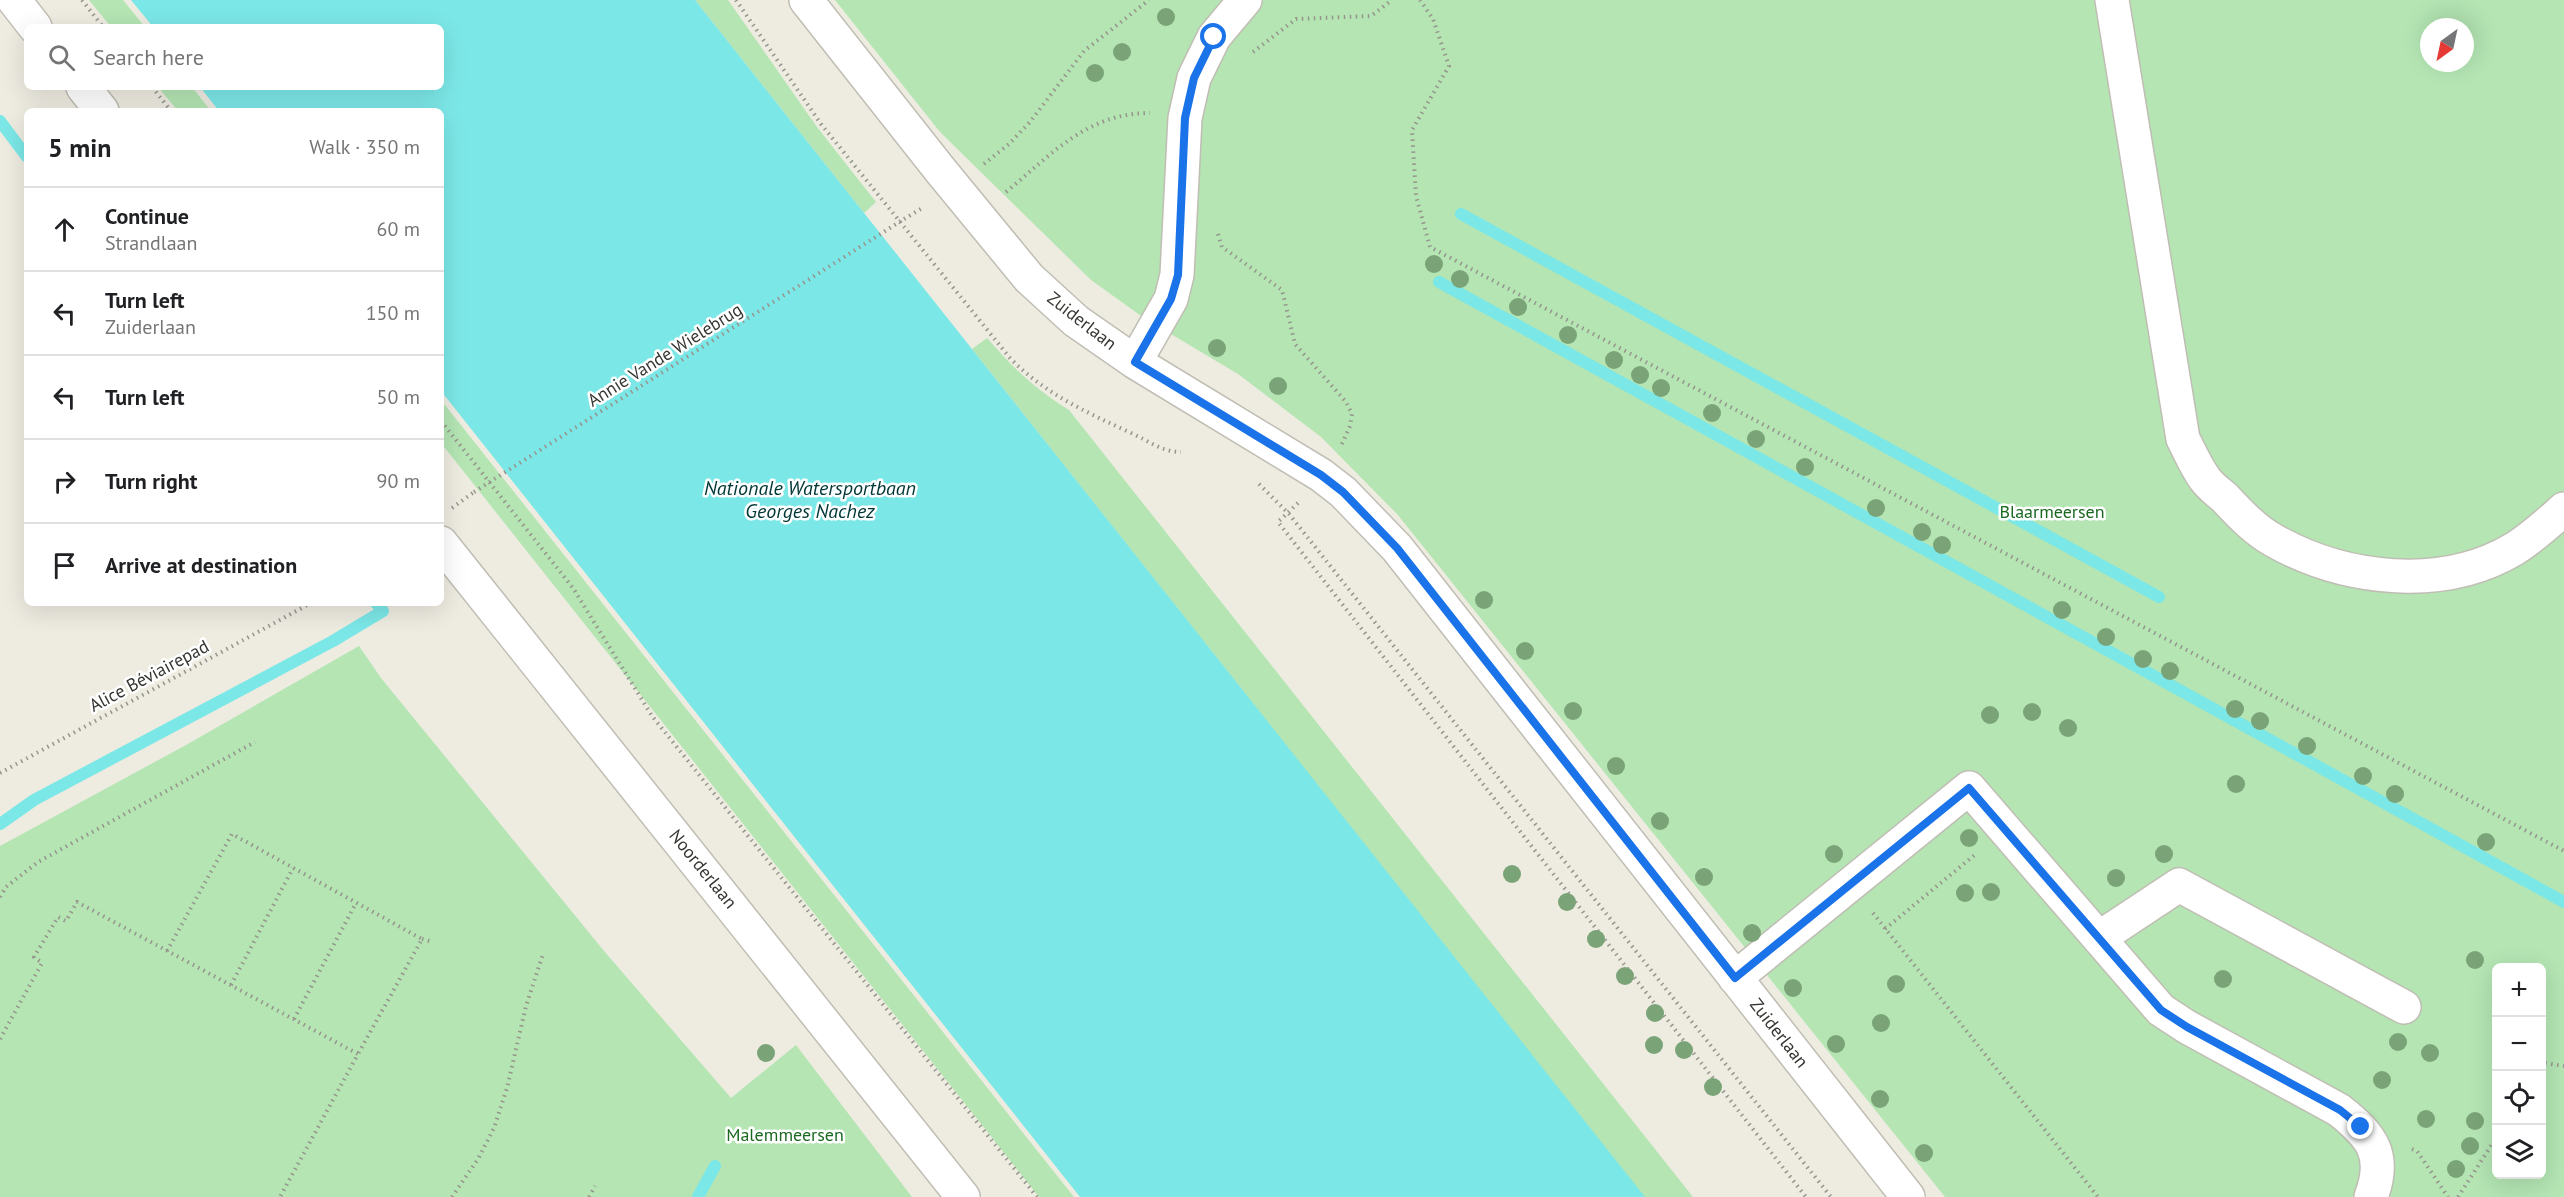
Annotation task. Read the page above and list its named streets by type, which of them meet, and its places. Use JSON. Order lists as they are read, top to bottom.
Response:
{
  "streets": {
    "street": ["Zuiderlaan", "Noorderlaan"],
    "path": ["Annie Vande Wielebrug", "Alice Béviairepad"]
  },
  "water": ["Nationale Watersportbaan Georges Nachez"],
  "parks": ["Blaarmeersen", "Malemmeersen"],
  "north": "bottom left",
  "page": {
    "search": "Search here",
    "heading": ["5 min", "Walk · 350 m"],
    "list": [
      ["Continue", "Strandlaan", "60 m"],
      ["Turn left", "Zuiderlaan", "150 m"],
      ["Turn left", "50 m"],
      ["Turn right", "90 m"],
      "Arrive at destination"
    ],
    "map_buttons": ["+", "−"]
  }
}
